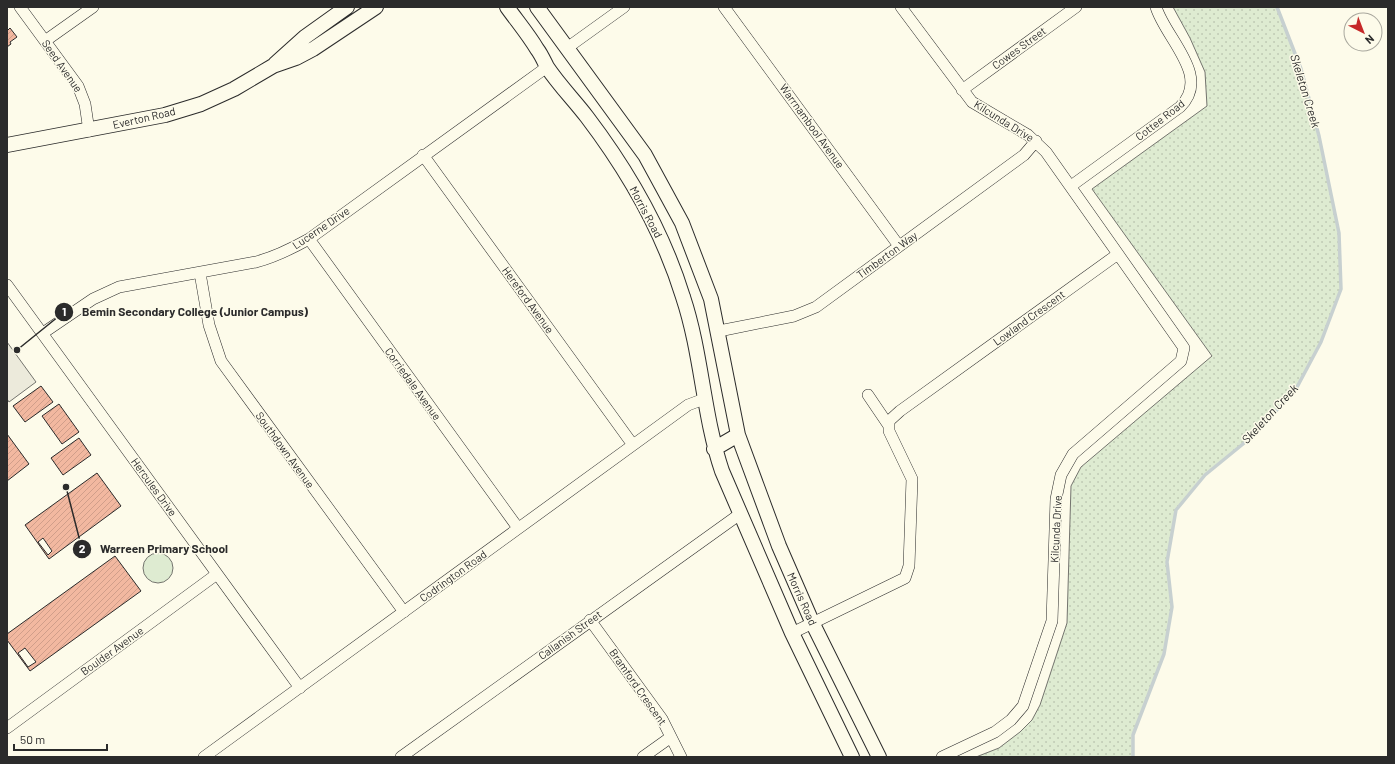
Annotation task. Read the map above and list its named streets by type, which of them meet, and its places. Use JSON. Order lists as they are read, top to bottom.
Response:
{
  "streets": {
    "street": [
      "Cowes Street",
      "Seed Avenue",
      "Everton Road",
      "Cottee Road",
      "Kilcunda Drive",
      "Warrnambool Avenue",
      "Morris Road",
      "Lucerne Drive",
      "Timberton Way",
      "Hereford Avenue",
      "Lowland Crescent",
      "Corriedale Avenue",
      "Southdown Avenue",
      "Hercules Drive",
      "Codrington Road",
      "Callanish Street",
      "Boulder Avenue",
      "Bramford Crescent"
    ]
  },
  "crossings": [
    ["Cowes Street", "Kilcunda Drive"],
    ["Seed Avenue", "Everton Road"],
    ["Cottee Road", "Kilcunda Drive"],
    ["Kilcunda Drive", "Timberton Way"],
    ["Kilcunda Drive", "Lowland Crescent"],
    ["Warrnambool Avenue", "Timberton Way"],
    ["Morris Road", "Lucerne Drive"],
    ["Morris Road", "Timberton Way"],
    ["Morris Road", "Codrington Road"],
    ["Morris Road", "Callanish Street"],
    ["Lucerne Drive", "Hereford Avenue"],
    ["Lucerne Drive", "Corriedale Avenue"],
    ["Lucerne Drive", "Southdown Avenue"],
    ["Lucerne Drive", "Hercules Drive"],
    ["Hereford Avenue", "Codrington Road"],
    ["Corriedale Avenue", "Codrington Road"],
    ["Southdown Avenue", "Codrington Road"],
    ["Hercules Drive", "Codrington Road"],
    ["Hercules Drive", "Boulder Avenue"],
    ["Callanish Street", "Bramford Crescent"]
  ],
  "water": ["Skeleton Creek"],
  "places": ["Bemin Secondary College (Junior Campus)", "Warreen Primary School"],
  "scale_bar": "50 m",
  "north": "bottom right"
}
